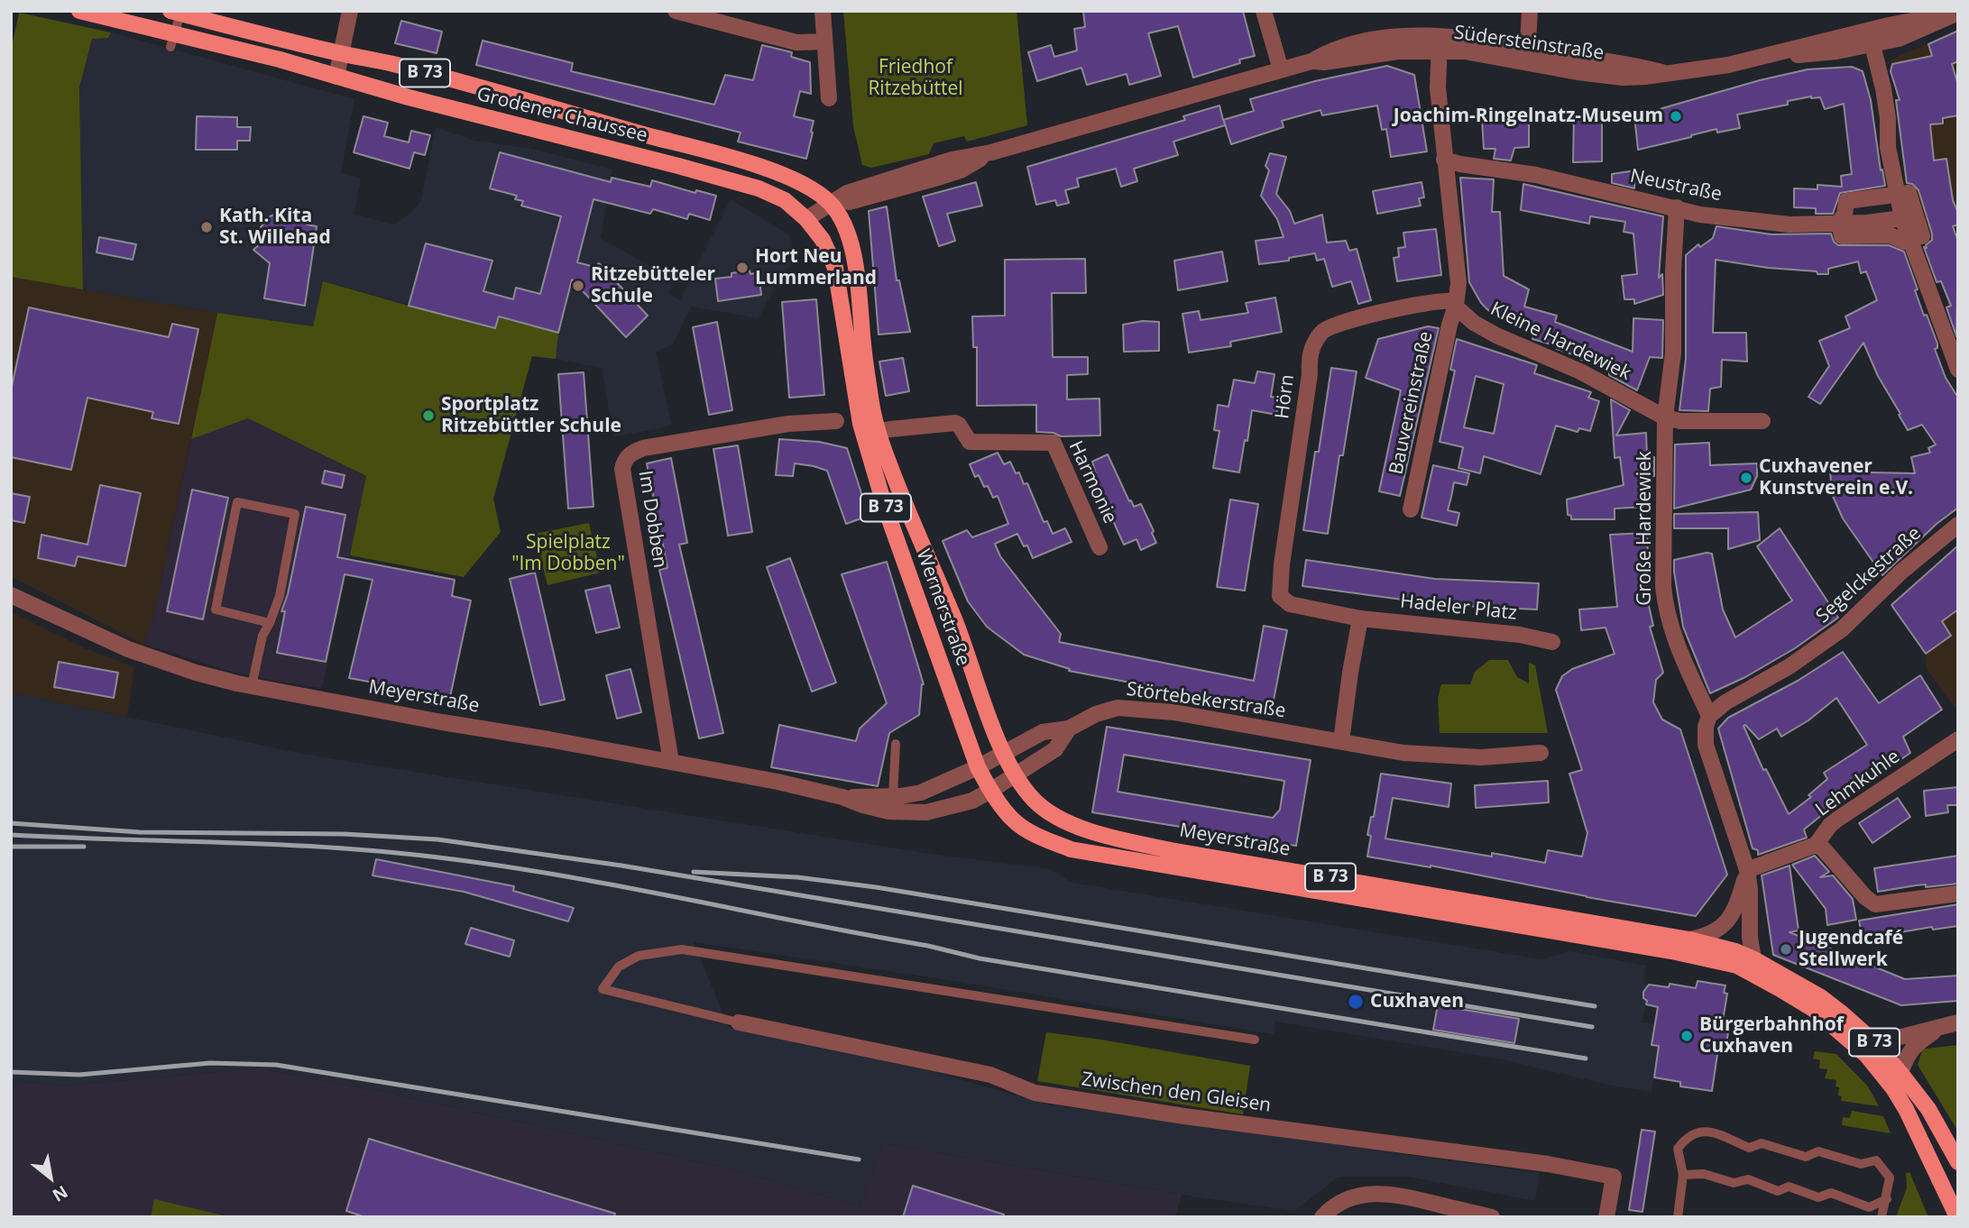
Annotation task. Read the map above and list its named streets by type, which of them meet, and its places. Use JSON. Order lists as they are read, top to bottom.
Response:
{
  "streets": {
    "main road": [
      "B 73",
      "Grodener Chaussee",
      "Wernerstraße",
      "Meyerstraße"
    ],
    "street": [
      "Südersteinstraße",
      "Neustraße",
      "Kleine Hardewiek",
      "Hörn",
      "Bauvereinstraße",
      "Harmonie",
      "Im Dobben",
      "Große Hardewiek",
      "Segelckestraße",
      "Hadeler Platz",
      "Störtebekerstraße",
      "Lehmkuhle",
      "Zwischen den Gleisen"
    ]
  },
  "crossings": [
    ["Südersteinstraße", "Grodener Chaussee"],
    ["Südersteinstraße", "Wernerstraße"],
    ["B 73", "Meyerstraße"],
    ["Grodener Chaussee", "Wernerstraße"],
    ["Neustraße", "Große Hardewiek"],
    ["Kleine Hardewiek", "Hörn"],
    ["Kleine Hardewiek", "Bauvereinstraße"],
    ["Kleine Hardewiek", "Große Hardewiek"],
    ["Hörn", "Bauvereinstraße"],
    ["Hörn", "Hadeler Platz"],
    ["Harmonie", "Wernerstraße"],
    ["Im Dobben", "Meyerstraße"],
    ["Große Hardewiek", "Segelckestraße"],
    ["Wernerstraße", "Meyerstraße"],
    ["Wernerstraße", "Störtebekerstraße"],
    ["Meyerstraße", "Störtebekerstraße"]
  ],
  "parks": ["Friedhof Ritzebüttel", "Spielplatz \"Im Dobben\""],
  "places": [
    "Joachim-Ringelnatz-Museum",
    "Kath. Kita St. Willehad",
    "Hort Neu Lummerland",
    "Ritzebütteler Schule",
    "Sportplatz Ritzebüttler Schule",
    "Cuxhavener Kunstverein e.V.",
    "Jugendcafé Stellwerk",
    "Cuxhaven",
    "Bürgerbahnhof Cuxhaven"
  ],
  "north": "bottom right"
}
